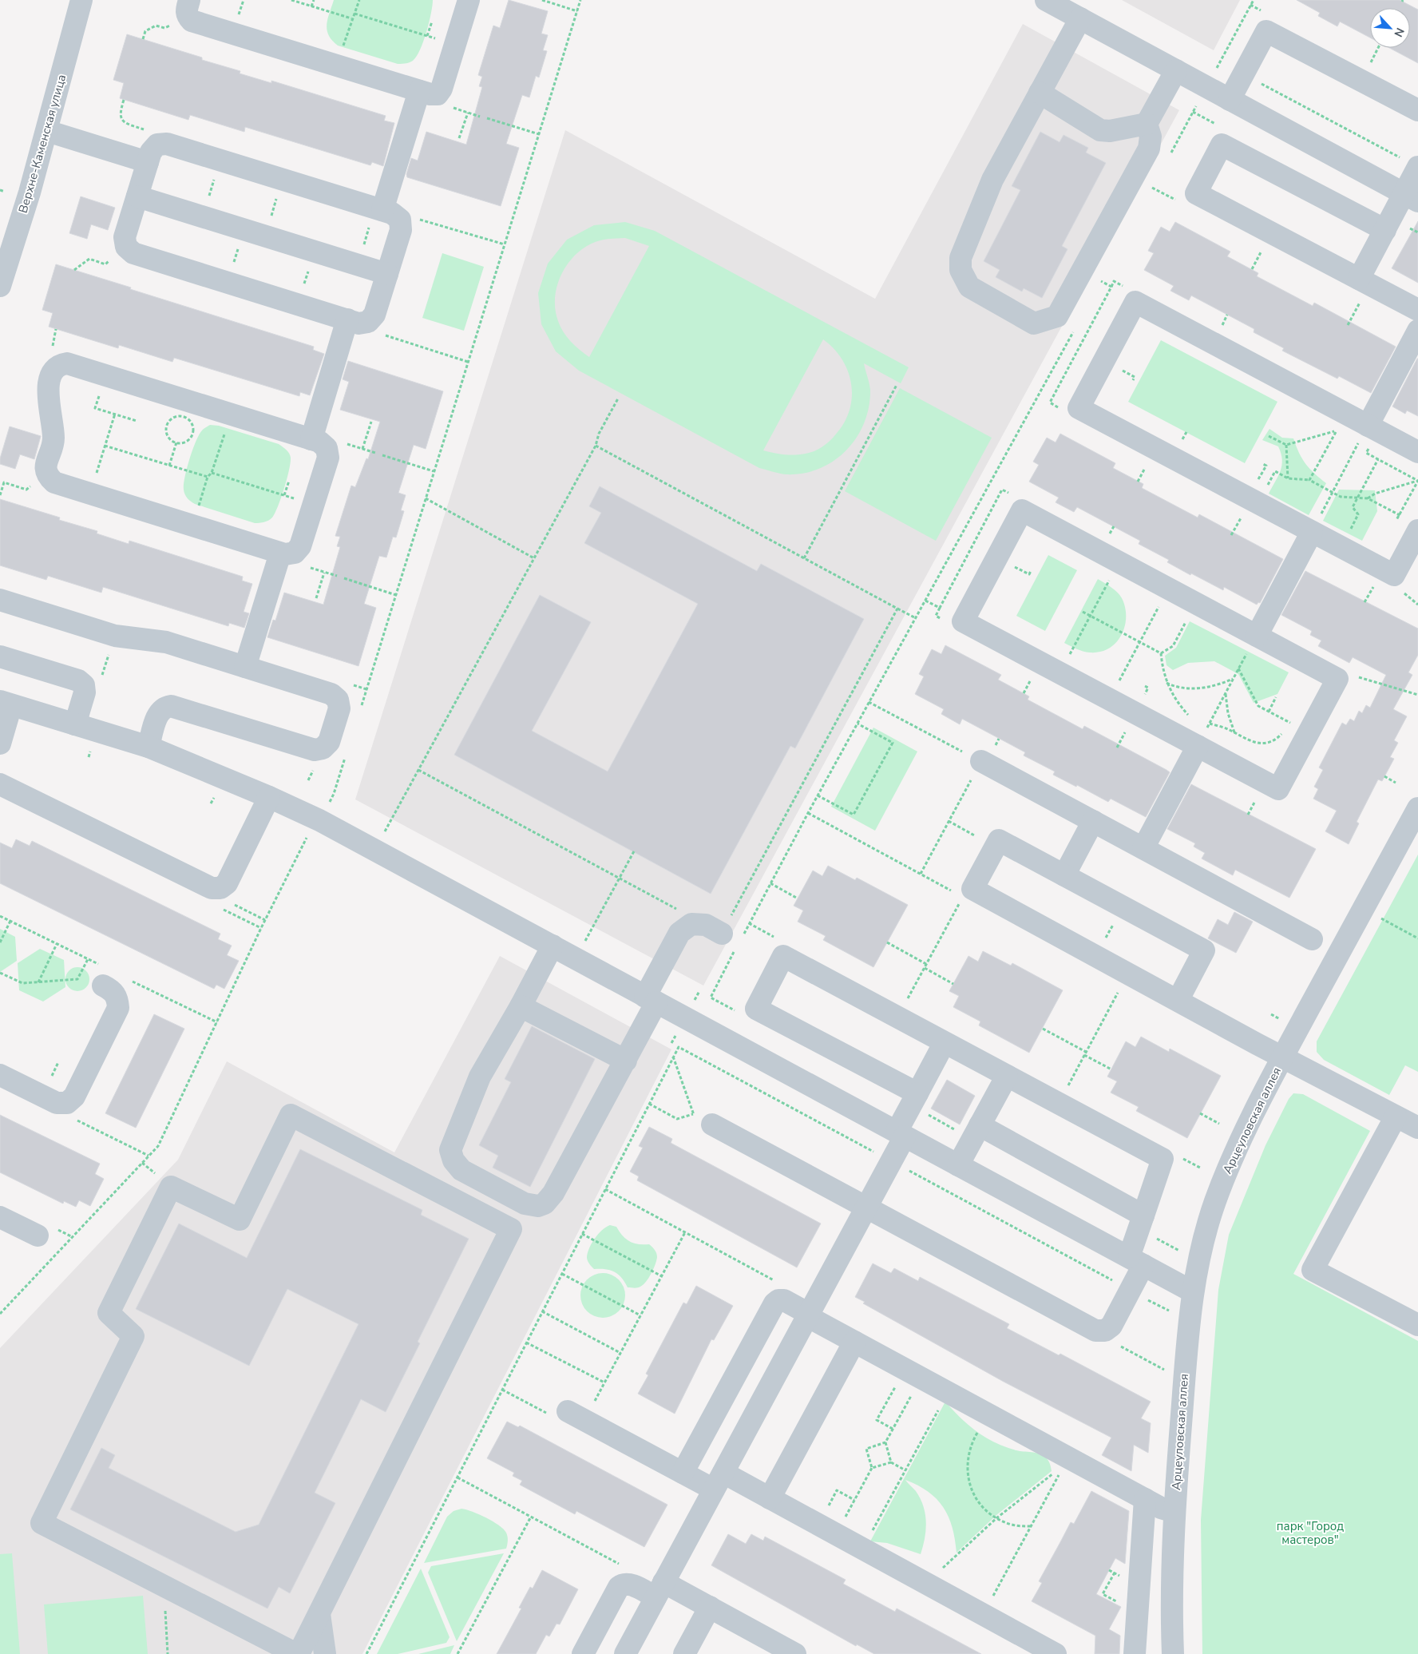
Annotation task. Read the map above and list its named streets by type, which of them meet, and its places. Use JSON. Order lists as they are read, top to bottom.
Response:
{
  "streets": {
    "street": ["Верхне-Каменская улица", "Арцеуловская аллея"]
  },
  "parks": ["парк \"Город мастеров\""],
  "north": "bottom right"
}
